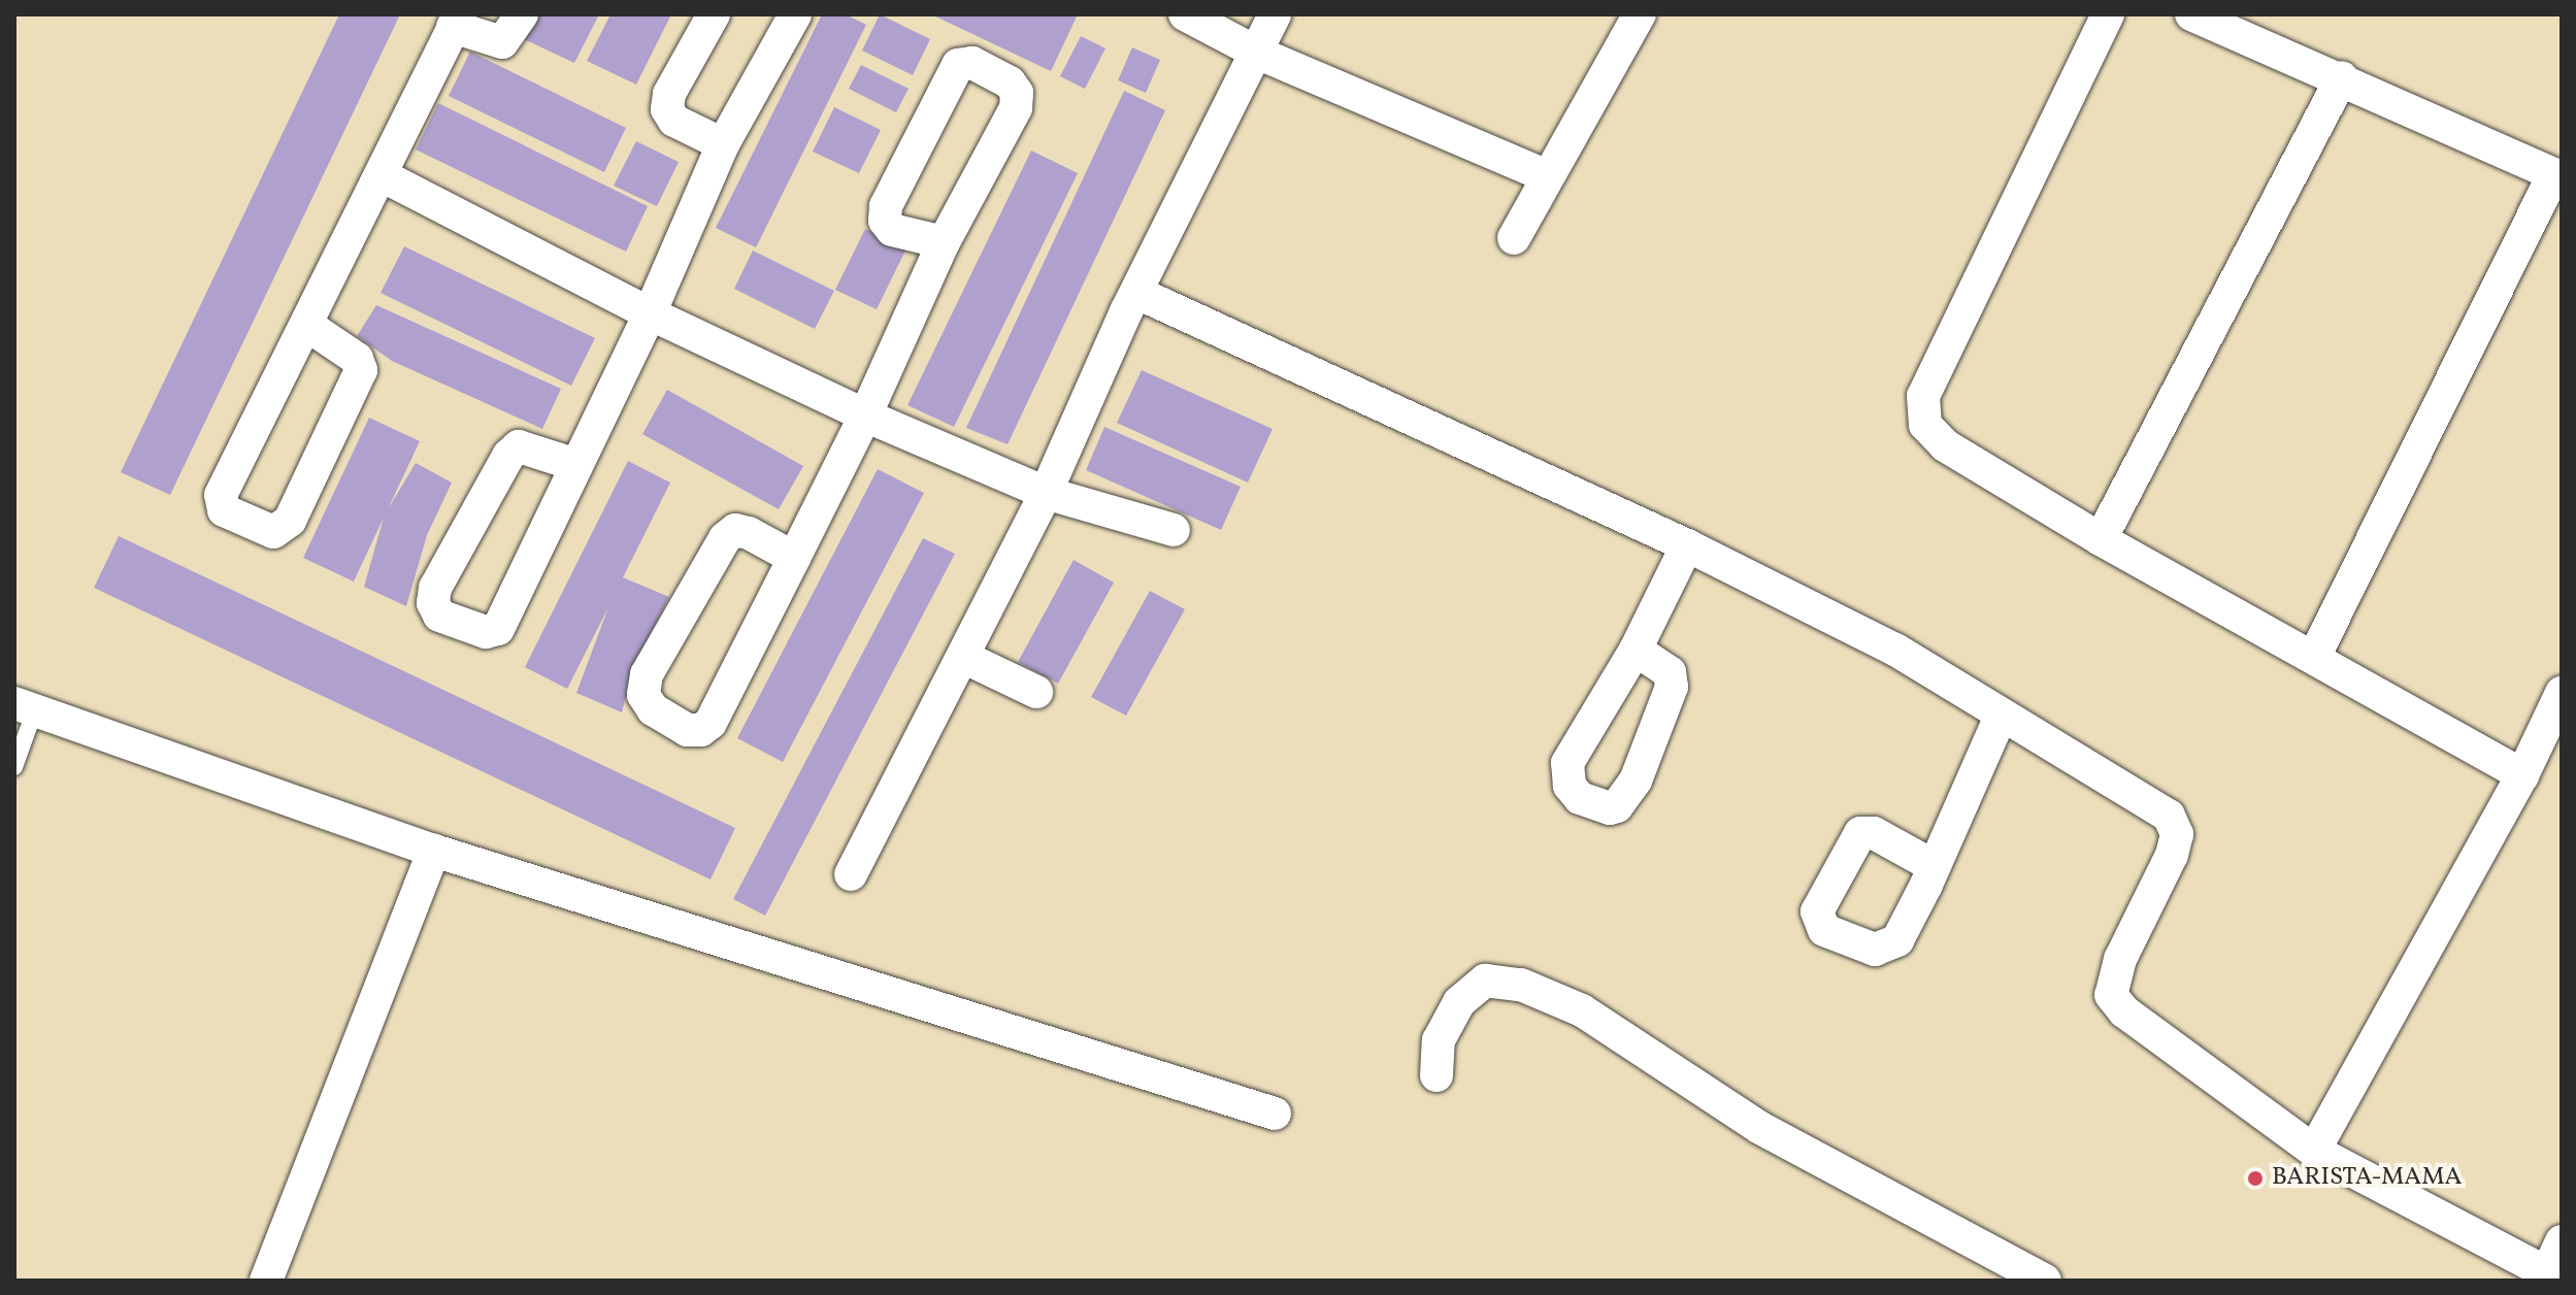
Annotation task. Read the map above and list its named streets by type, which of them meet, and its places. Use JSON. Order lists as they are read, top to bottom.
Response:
{
  "places": ["BARISTA-MAMA"]
}
